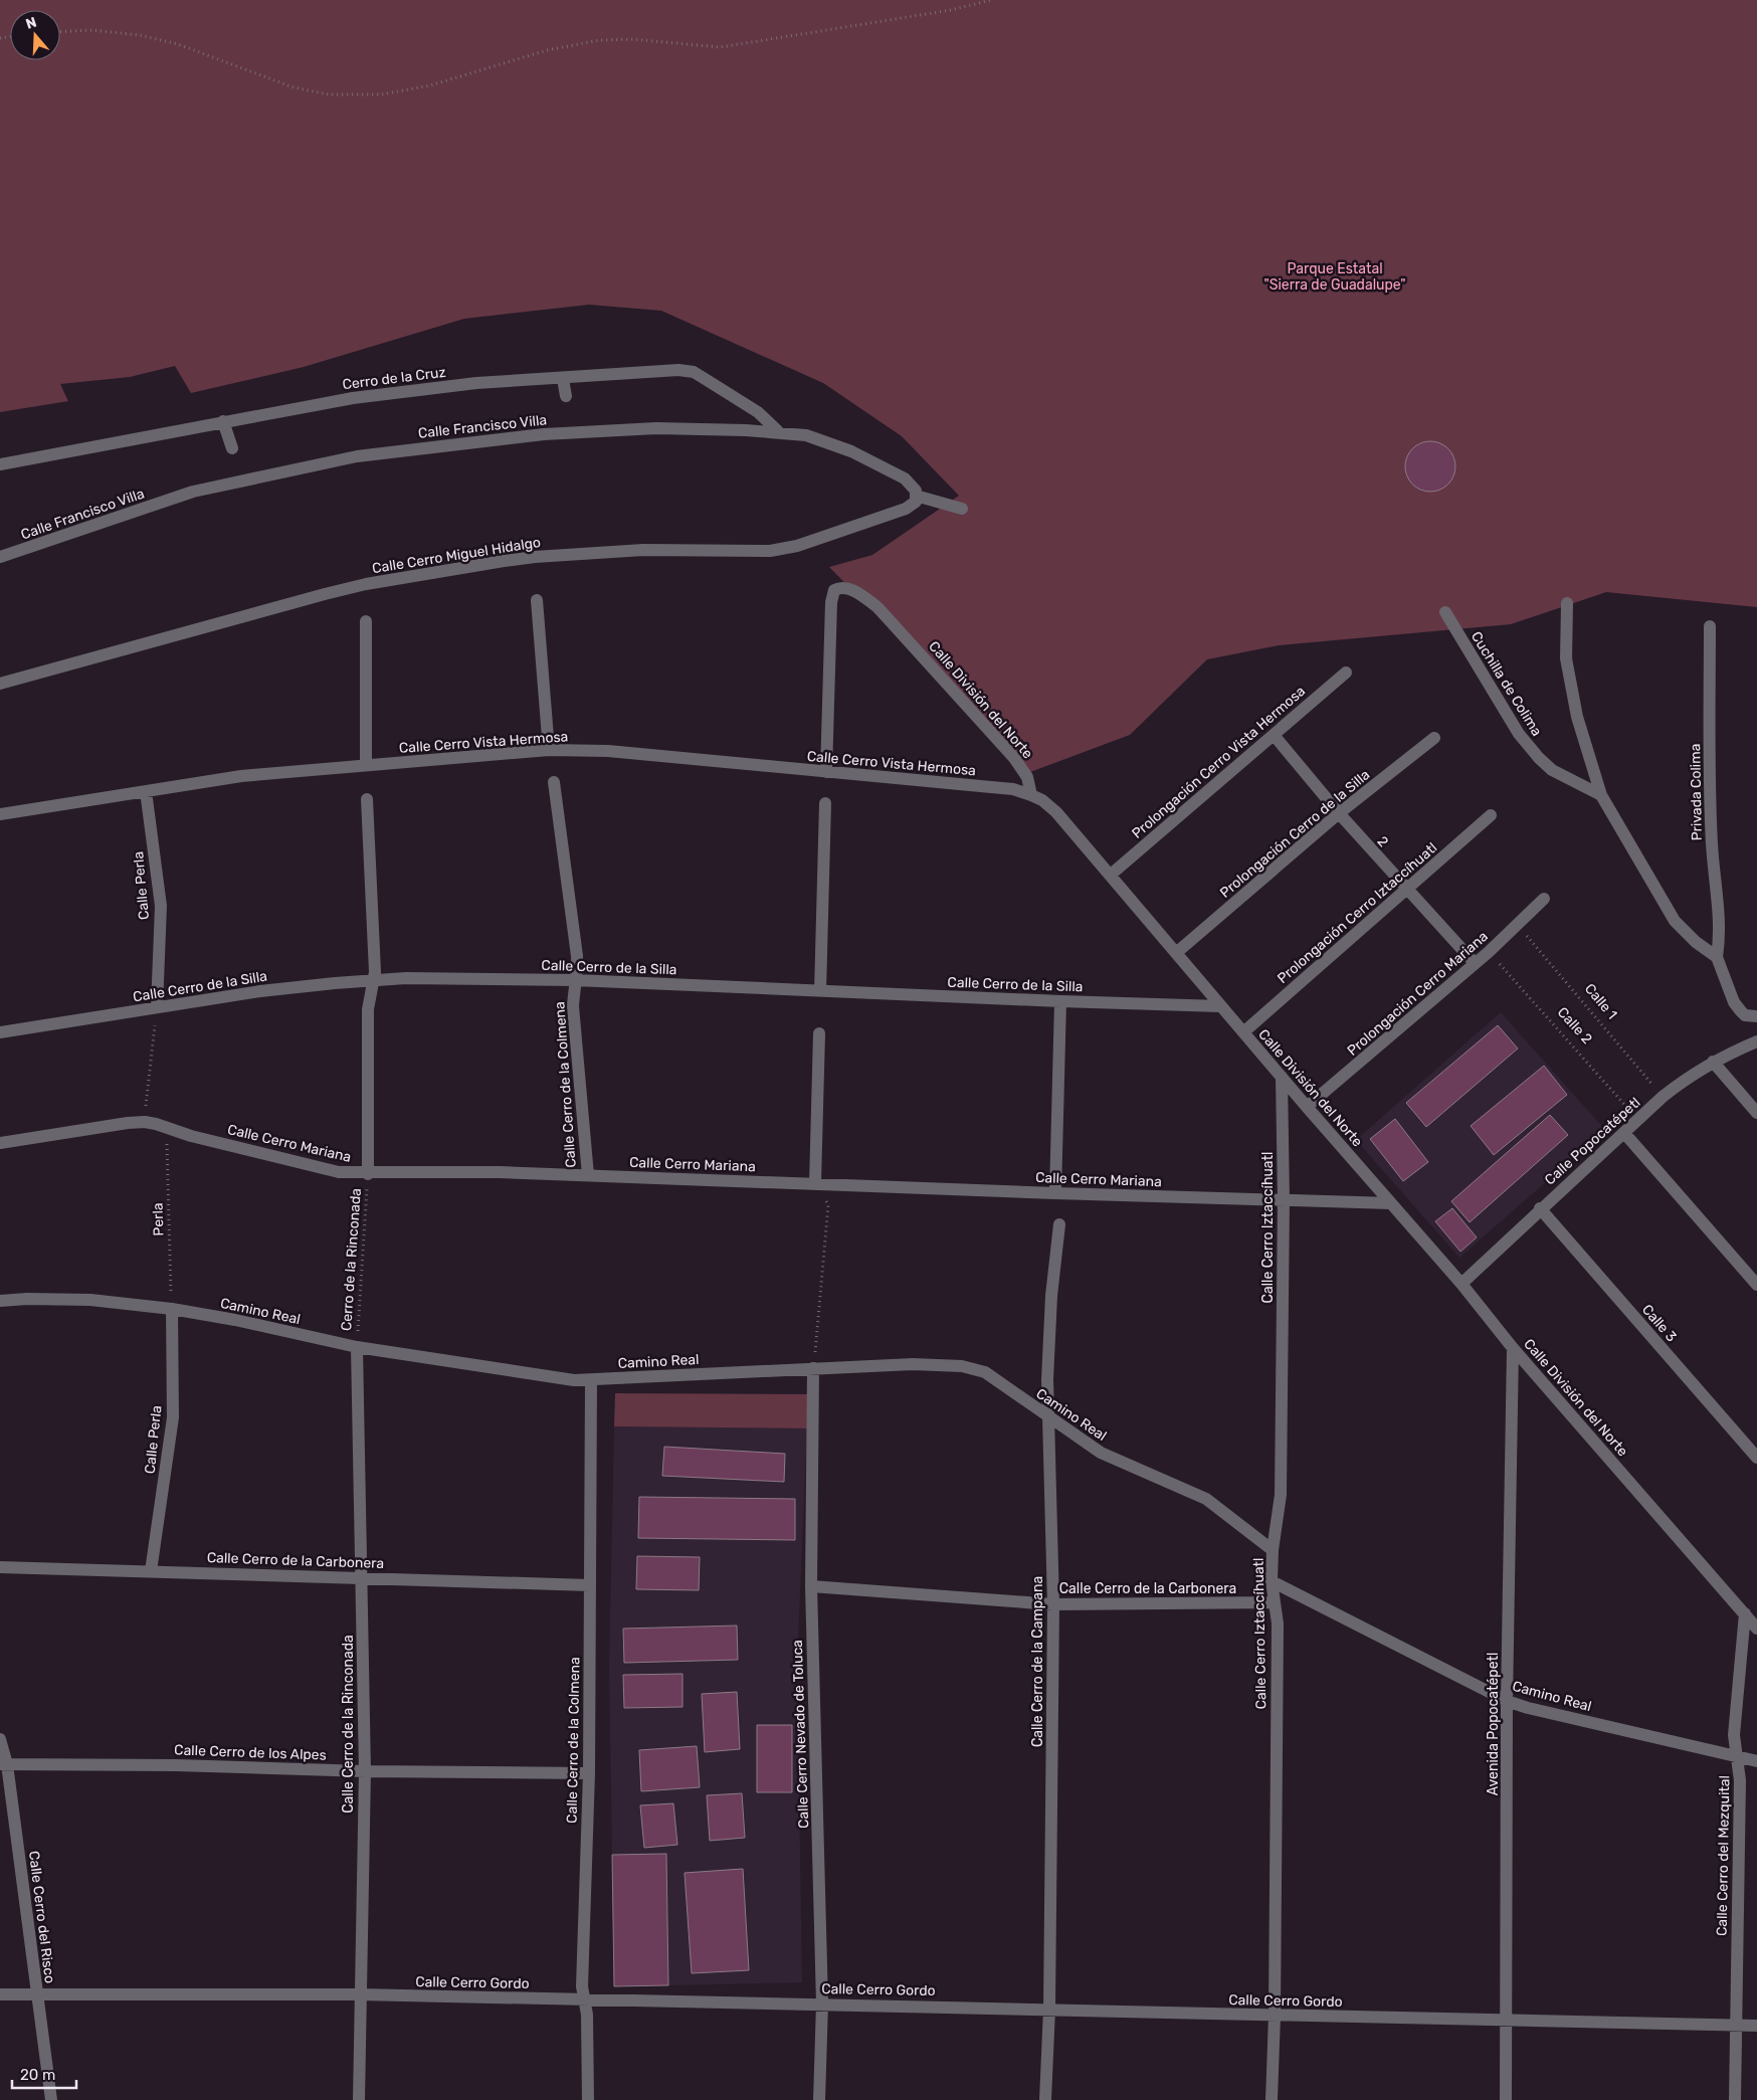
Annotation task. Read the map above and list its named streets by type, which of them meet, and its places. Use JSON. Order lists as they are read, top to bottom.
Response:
{
  "streets": {
    "street": [
      "Cerro de la Cruz",
      "Calle Francisco Villa",
      "Calle Cerro Miguel Hidalgo",
      "Cuchilla de Colima",
      "Calle División del Norte",
      "Calle Cerro Vista Hermosa",
      "Prolongación Cerro Vista Hermosa",
      "Privada Colima",
      "Prolongación Cerro de la Silla",
      "2",
      "Calle Perla",
      "Prolongación Cerro Iztaccíhuatl",
      "Calle Cerro de la Silla",
      "Prolongación Cerro Mariana",
      "Calle Cerro de la Colmena",
      "Calle Popocatépetl",
      "Calle Cerro Mariana",
      "Calle Cerro Iztaccíhuatl",
      "Camino Real",
      "Calle 3",
      "Calle Cerro de la Carbonera",
      "Calle Cerro de la Campana",
      "Calle Cerro de la Rinconada",
      "Avenida Popocatépetl",
      "Calle Cerro Nevado de Toluca",
      "Calle Cerro de los Alpes",
      "Calle Cerro del Mezquital",
      "Calle Cerro del Risco",
      "Calle Cerro Gordo"
    ],
    "path": [
      "Calle 1",
      "Calle 2",
      "Perla",
      "Cerro de la Rinconada"
    ]
  },
  "crossings": [
    ["Cerro de la Cruz", "Calle Francisco Villa"],
    ["Calle Francisco Villa", "Calle Cerro Miguel Hidalgo"],
    ["Calle División del Norte", "Calle Cerro Vista Hermosa"],
    ["Calle División del Norte", "Prolongación Cerro Vista Hermosa"],
    ["Calle División del Norte", "Prolongación Cerro de la Silla"],
    ["Calle División del Norte", "Prolongación Cerro Iztaccíhuatl"],
    ["Calle División del Norte", "Calle Cerro de la Silla"],
    ["Calle División del Norte", "Prolongación Cerro Mariana"],
    ["Calle División del Norte", "Calle Popocatépetl"],
    ["Calle División del Norte", "Calle Cerro Mariana"],
    ["Calle División del Norte", "Calle Cerro Iztaccíhuatl"],
    ["Calle División del Norte", "Avenida Popocatépetl"],
    ["Calle División del Norte", "Calle Cerro del Mezquital"],
    ["Calle Cerro Vista Hermosa", "Calle Perla"],
    ["Prolongación Cerro Vista Hermosa", "2"],
    ["Prolongación Cerro de la Silla", "2"],
    ["2", "Prolongación Cerro Iztaccíhuatl"],
    ["2", "Prolongación Cerro Mariana"],
    ["Calle Perla", "Calle Cerro de la Silla"],
    ["Calle Perla", "Perla"],
    ["Calle Perla", "Camino Real"],
    ["Calle Perla", "Calle Cerro de la Carbonera"],
    ["Calle Cerro de la Silla", "Calle Cerro de la Colmena"],
    ["Prolongación Cerro Mariana", "Calle 1"],
    ["Prolongación Cerro Mariana", "Calle 2"],
    ["Calle 1", "Calle Popocatépetl"],
    ["Calle 2", "Calle Popocatépetl"],
    ["Calle Cerro de la Colmena", "Calle Cerro Mariana"],
    ["Calle Cerro de la Colmena", "Camino Real"],
    ["Calle Cerro de la Colmena", "Calle Cerro de la Carbonera"],
    ["Calle Cerro de la Colmena", "Calle Cerro de los Alpes"],
    ["Calle Cerro de la Colmena", "Calle Cerro Gordo"],
    ["Calle Popocatépetl", "Calle 3"],
    ["Calle Cerro Mariana", "Perla"],
    ["Calle Cerro Mariana", "Calle Cerro Iztaccíhuatl"],
    ["Calle Cerro Mariana", "Cerro de la Rinconada"],
    ["Perla", "Camino Real"],
    ["Calle Cerro Iztaccíhuatl", "Camino Real"],
    ["Calle Cerro Iztaccíhuatl", "Calle Cerro de la Carbonera"],
    ["Calle Cerro Iztaccíhuatl", "Calle Cerro Gordo"],
    ["Cerro de la Rinconada", "Camino Real"],
    ["Cerro de la Rinconada", "Calle Cerro de la Rinconada"],
    ["Camino Real", "Calle Cerro de la Campana"],
    ["Camino Real", "Calle Cerro de la Rinconada"],
    ["Camino Real", "Avenida Popocatépetl"],
    ["Camino Real", "Calle Cerro Nevado de Toluca"],
    ["Camino Real", "Calle Cerro del Mezquital"],
    ["Calle Cerro de la Carbonera", "Calle Cerro de la Campana"],
    ["Calle Cerro de la Carbonera", "Calle Cerro de la Rinconada"],
    ["Calle Cerro de la Carbonera", "Calle Cerro Nevado de Toluca"],
    ["Calle Cerro de la Campana", "Calle Cerro Gordo"],
    ["Calle Cerro de la Rinconada", "Calle Cerro de los Alpes"],
    ["Calle Cerro de la Rinconada", "Calle Cerro Gordo"],
    ["Avenida Popocatépetl", "Calle Cerro Gordo"],
    ["Calle Cerro Nevado de Toluca", "Calle Cerro Gordo"],
    ["Calle Cerro de los Alpes", "Calle Cerro del Risco"],
    ["Calle Cerro del Mezquital", "Calle Cerro Gordo"],
    ["Calle Cerro del Risco", "Calle Cerro Gordo"]
  ],
  "parks": ["Parque Estatal \"Sierra de Guadalupe\""],
  "scale_bar": "20 m",
  "north": "top"
}
